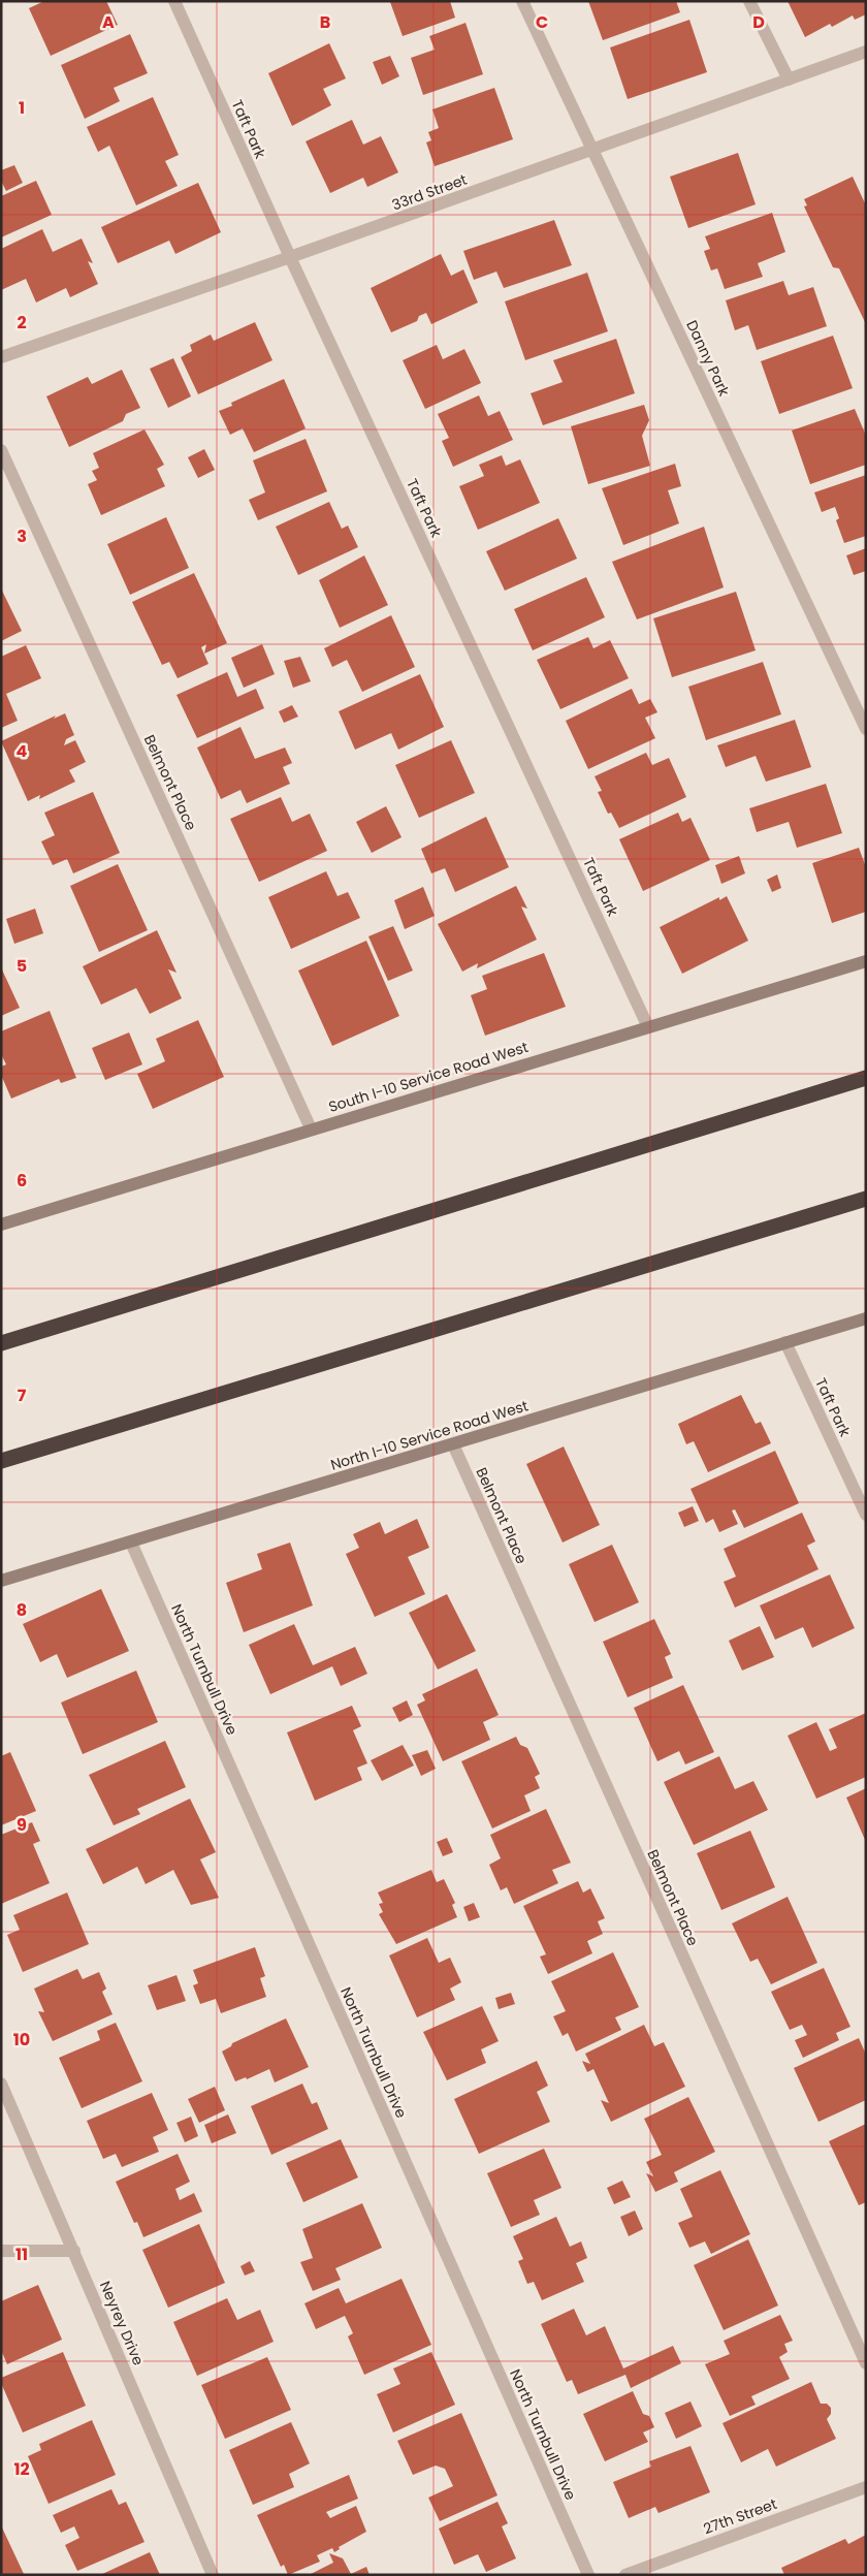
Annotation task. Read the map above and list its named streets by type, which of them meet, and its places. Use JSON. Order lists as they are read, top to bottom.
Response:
{
  "streets": {
    "street": [
      "Taft Park",
      "33rd Street",
      "Danny Park",
      "Belmont Place",
      "South I-10 Service Road West",
      "North I-10 Service Road West",
      "North Turnbull Drive",
      "Neyrey Drive",
      "27th Street"
    ]
  },
  "crossings": [
    ["Taft Park", "33rd Street"],
    ["Taft Park", "South I-10 Service Road West"],
    ["Taft Park", "North I-10 Service Road West"],
    ["33rd Street", "Danny Park"],
    ["Belmont Place", "South I-10 Service Road West"],
    ["Belmont Place", "North I-10 Service Road West"],
    ["North I-10 Service Road West", "North Turnbull Drive"]
  ],
  "grid": {
    "columns": [
      "A",
      "B",
      "C",
      "D"
    ],
    "rows": [
      "1",
      "2",
      "3",
      "4",
      "5",
      "6",
      "7",
      "8",
      "9",
      "10",
      "11",
      "12"
    ]
  }
}
